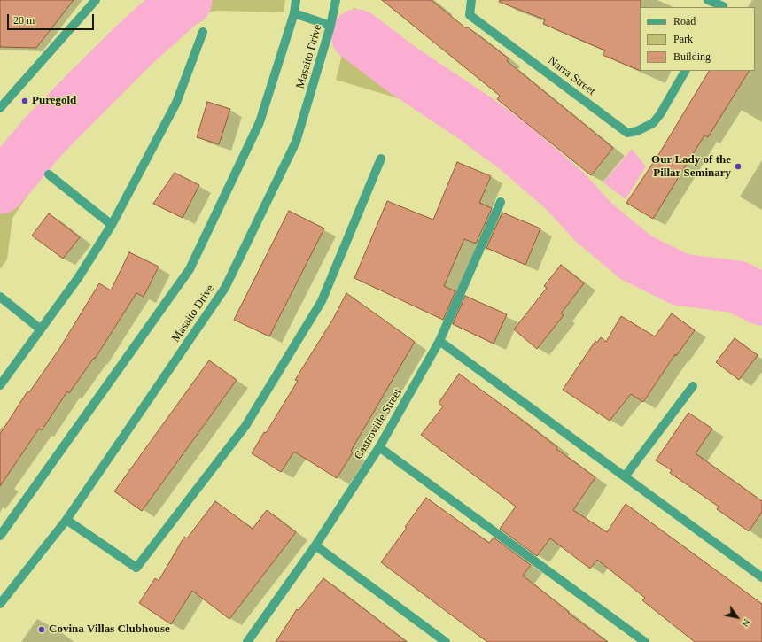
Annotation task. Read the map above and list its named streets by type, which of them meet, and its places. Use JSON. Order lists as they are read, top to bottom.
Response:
{
  "streets": {
    "street": ["Masaito Drive", "Narra Street", "Castroville Street"]
  },
  "places": ["Puregold", "Our Lady of the Pillar Seminary", "Covina Villas Clubhouse"],
  "legend": ["Road", "Park", "Building"],
  "scale_bar": "20 m",
  "north": "bottom right"
}
